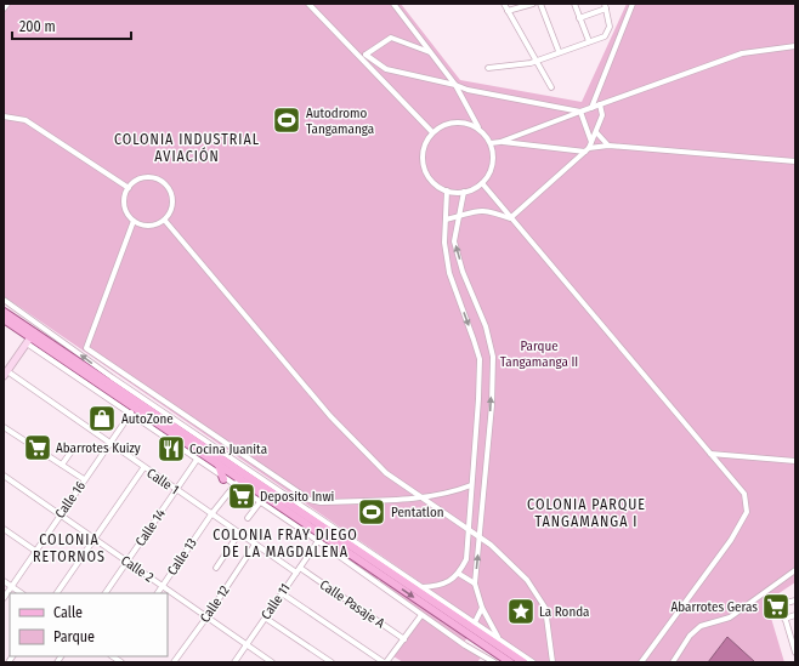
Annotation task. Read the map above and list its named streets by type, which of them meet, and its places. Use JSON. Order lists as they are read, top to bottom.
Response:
{
  "streets": {
    "street": [
      "Calle 1",
      "Calle 16",
      "Calle 14",
      "Calle 13",
      "Calle 2",
      "Calle 11",
      "Calle 12",
      "Calle Pasaje A"
    ]
  },
  "crossings": [
    ["Calle 1", "Calle 16"],
    ["Calle 1", "Calle 14"],
    ["Calle 1", "Calle 13"],
    ["Calle 1", "Calle 11"],
    ["Calle 1", "Calle 12"],
    ["Calle 16", "Calle 2"],
    ["Calle 14", "Calle 2"],
    ["Calle 13", "Calle 2"],
    ["Calle 2", "Calle 11"],
    ["Calle 2", "Calle 12"],
    ["Calle 11", "Calle Pasaje A"]
  ],
  "districts": [
    "COLONIA INDUSTRIAL AVIACIÓN",
    "COLONIA PARQUE TANGAMANGA I",
    "COLONIA FRAY DIEGO DE LA MAGDALENA",
    "COLONIA RETORNOS"
  ],
  "parks": ["Parque Tangamanga II"],
  "places": {
    "sports": ["Autodromo Tangamanga", "Pentatlon"],
    "shop": ["AutoZone"],
    "supermarket": ["Abarrotes Kuizy", "Deposito Inwi", "Abarrotes Geras"],
    "restaurant": ["Cocina Juanita"],
    "place": ["La Ronda"]
  },
  "legend": ["Calle", "Parque"],
  "scale_bar": "200 m"
}
